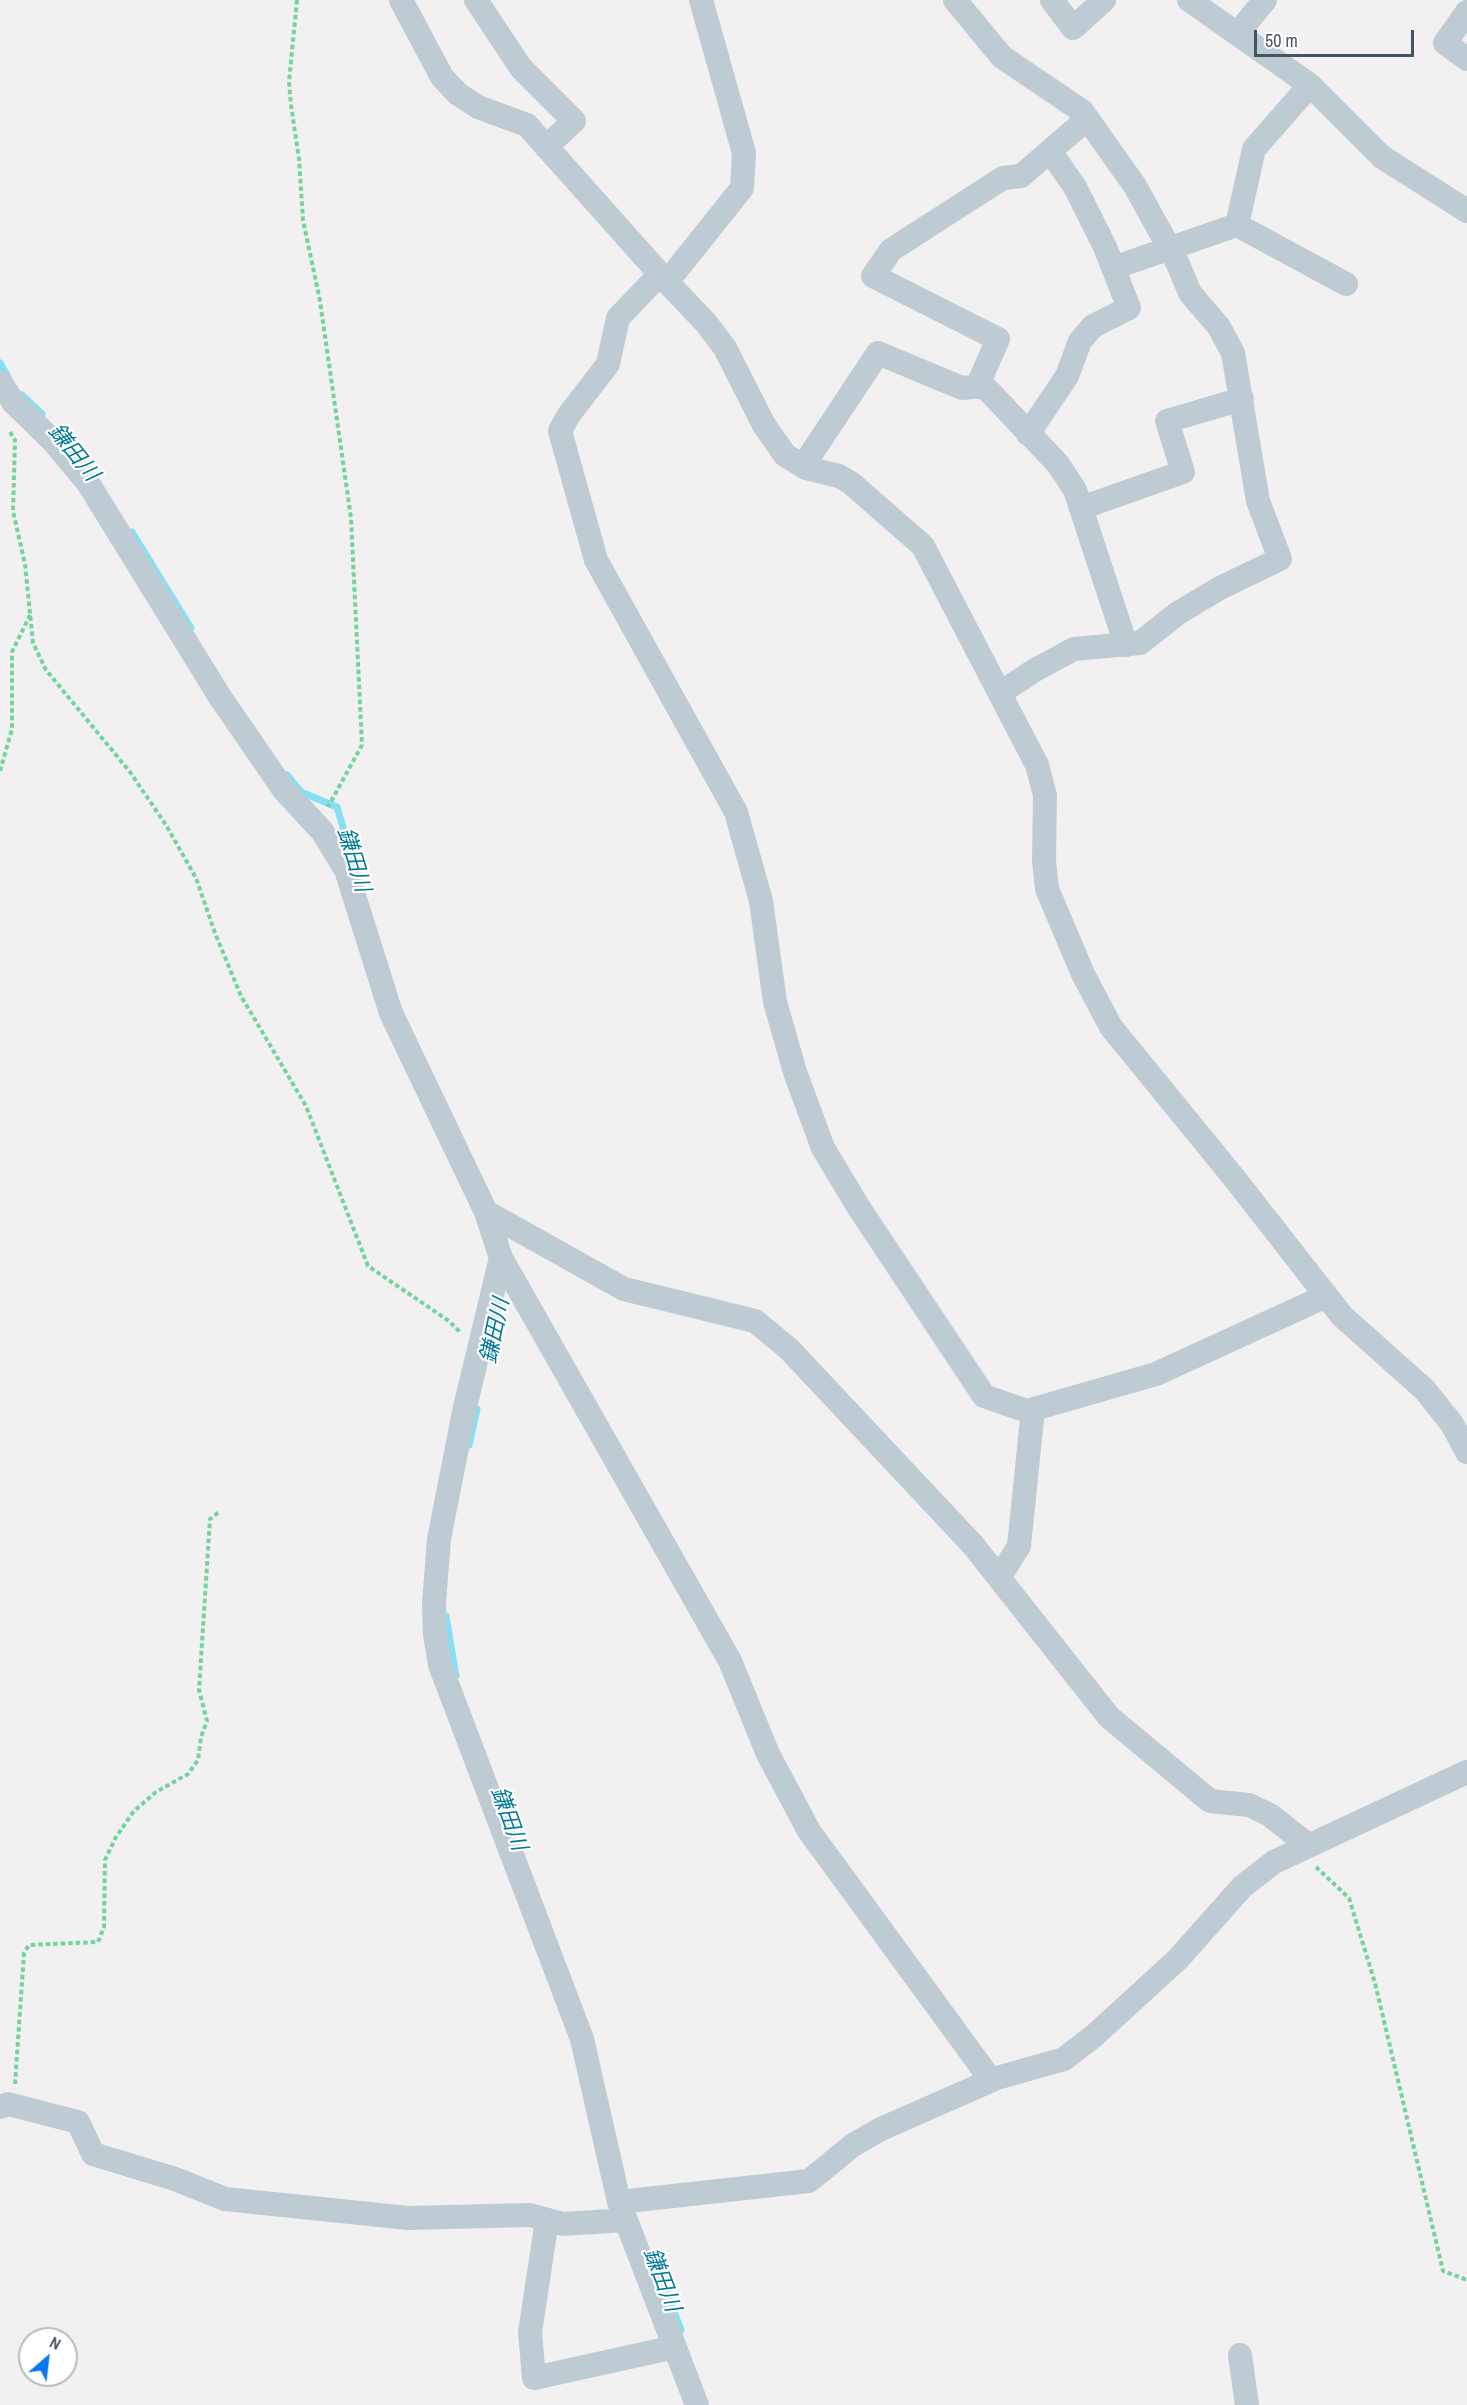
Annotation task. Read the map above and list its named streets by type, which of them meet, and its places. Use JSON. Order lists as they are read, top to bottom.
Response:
{
  "water": ["鎌田川"],
  "scale_bar": "50 m",
  "north": "top right"
}
